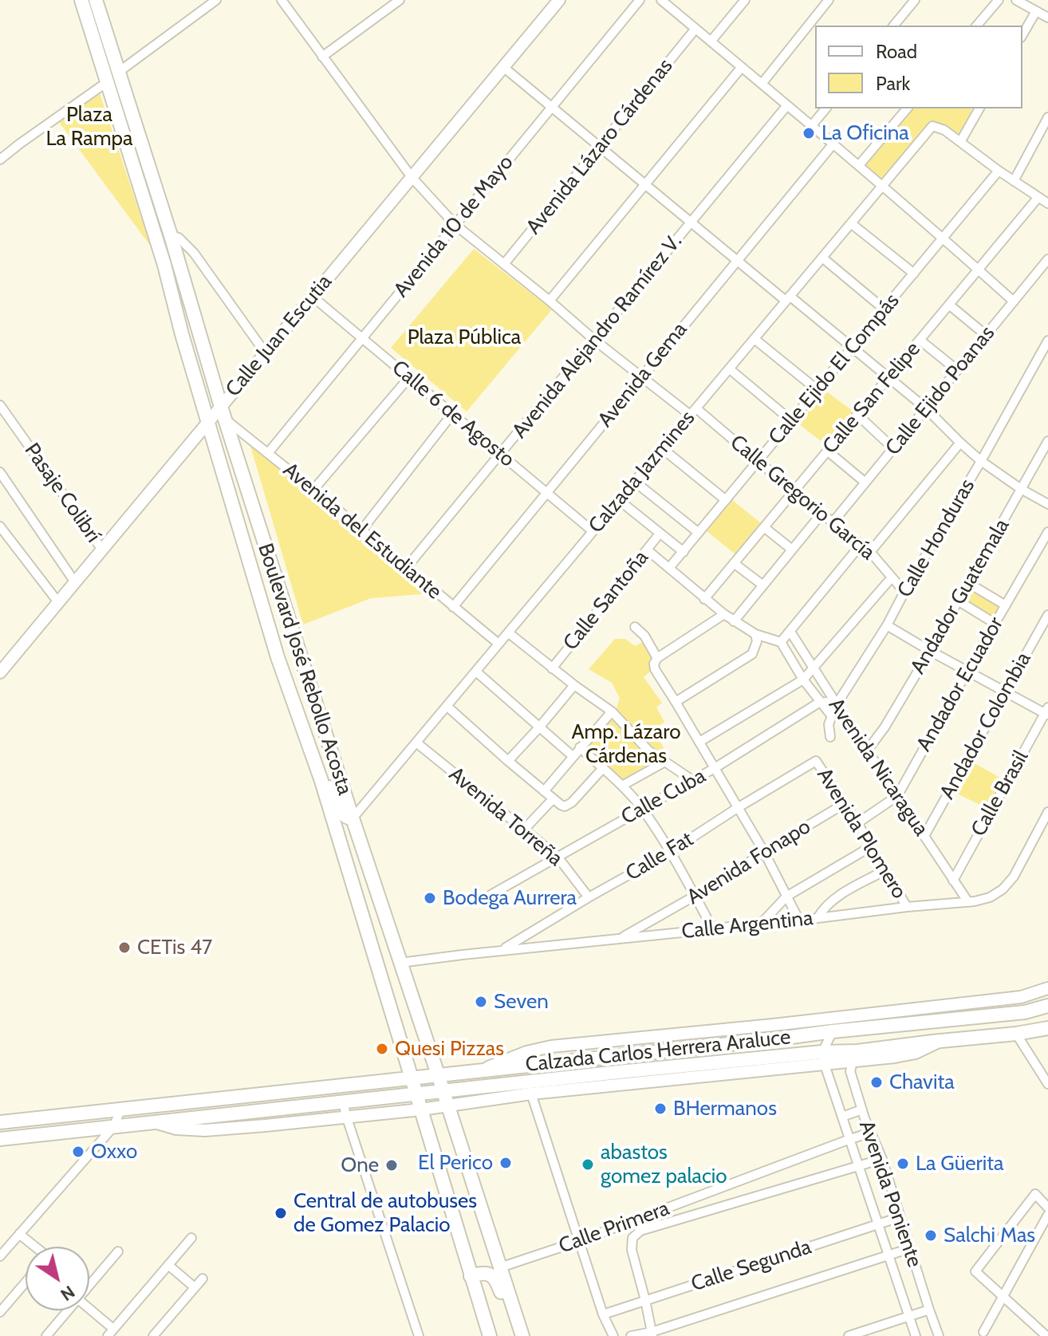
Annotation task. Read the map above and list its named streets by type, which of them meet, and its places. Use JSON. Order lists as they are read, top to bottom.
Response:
{
  "streets": {
    "main road": ["Boulevard José Rebollo Acosta", "Calzada Carlos Herrera Araluce"],
    "street": [
      "Avenida Lázaro Cárdenas",
      "Avenida 10 de Mayo",
      "Calle Juan Escutia",
      "Avenida Alejandro Ramírez V.",
      "Calle Ejido El Compás",
      "Avenida Gema",
      "Calle Ejido Poanas",
      "Calle San Felipe",
      "Calle 6 de Agosto",
      "Calzada Jazmines",
      "Pasaje Colibrí",
      "Calle Gregorio García",
      "Avenida del Estudiante",
      "Calle Honduras",
      "Andador Guatemala",
      "Calle Santoña",
      "Andador Ecuador",
      "Andador Colombia",
      "Avenida Nicaragua",
      "Calle Brasil",
      "Calle Cuba",
      "Avenida Torreña",
      "Avenida Plomero",
      "Calle Fat",
      "Avenida Fonapo",
      "Calle Argentina",
      "Avenida Poniente",
      "Calle Primera",
      "Calle Segunda"
    ]
  },
  "crossings": [
    ["Avenida Lázaro Cárdenas", "Calle Gregorio García"],
    ["Avenida 10 de Mayo", "Calle 6 de Agosto"],
    ["Avenida 10 de Mayo", "Calle Gregorio García"],
    ["Avenida 10 de Mayo", "Avenida del Estudiante"],
    ["Calle Juan Escutia", "Calle 6 de Agosto"],
    ["Calle Juan Escutia", "Pasaje Colibrí"],
    ["Calle Juan Escutia", "Calle Gregorio García"],
    ["Calle Juan Escutia", "Avenida del Estudiante"],
    ["Calle Juan Escutia", "Boulevard José Rebollo Acosta"],
    ["Avenida Alejandro Ramírez V.", "Calle 6 de Agosto"],
    ["Avenida Alejandro Ramírez V.", "Calle Gregorio García"],
    ["Avenida Alejandro Ramírez V.", "Avenida del Estudiante"],
    ["Calle Ejido El Compás", "Calle Gregorio García"],
    ["Avenida Gema", "Calle 6 de Agosto"],
    ["Avenida Gema", "Calle Gregorio García"],
    ["Avenida Gema", "Avenida del Estudiante"],
    ["Calle Ejido Poanas", "Calle Gregorio García"],
    ["Calle San Felipe", "Calle Gregorio García"],
    ["Calle 6 de Agosto", "Calzada Jazmines"],
    ["Calzada Jazmines", "Calle Gregorio García"],
    ["Calzada Jazmines", "Avenida del Estudiante"],
    ["Calzada Jazmines", "Boulevard José Rebollo Acosta"],
    ["Calzada Jazmines", "Avenida Torreña"],
    ["Calle Gregorio García", "Calle Honduras"],
    ["Avenida del Estudiante", "Boulevard José Rebollo Acosta"],
    ["Calle Honduras", "Avenida Nicaragua"],
    ["Andador Guatemala", "Avenida Nicaragua"],
    ["Boulevard José Rebollo Acosta", "Calle Argentina"],
    ["Boulevard José Rebollo Acosta", "Calzada Carlos Herrera Araluce"],
    ["Boulevard José Rebollo Acosta", "Calle Primera"],
    ["Andador Ecuador", "Avenida Nicaragua"],
    ["Andador Ecuador", "Avenida Plomero"],
    ["Andador Colombia", "Avenida Nicaragua"],
    ["Avenida Nicaragua", "Calle Brasil"],
    ["Avenida Nicaragua", "Calle Argentina"],
    ["Calle Cuba", "Avenida Torreña"],
    ["Avenida Torreña", "Calle Fat"],
    ["Avenida Plomero", "Calle Fat"],
    ["Avenida Plomero", "Avenida Fonapo"],
    ["Avenida Plomero", "Calle Argentina"],
    ["Calle Fat", "Calle Argentina"],
    ["Avenida Fonapo", "Calle Argentina"],
    ["Calzada Carlos Herrera Araluce", "Avenida Poniente"],
    ["Avenida Poniente", "Calle Primera"],
    ["Avenida Poniente", "Calle Segunda"]
  ],
  "parks": ["Plaza La Rampa", "Plaza Pública", "Amp. Lázaro Cárdenas"],
  "places": [
    "La Oficina",
    "Bodega Aurrera",
    "CETis 47",
    "Seven",
    "Quesi Pizzas",
    "Chavita",
    "BHermanos",
    "Oxxo",
    "El Perico",
    "La Güerita",
    "abastos gomez palacio",
    "One",
    "Central de autobuses de Gomez Palacio",
    "Salchi Mas"
  ],
  "legend": ["Road", "Park"],
  "north": "bottom right"
}
